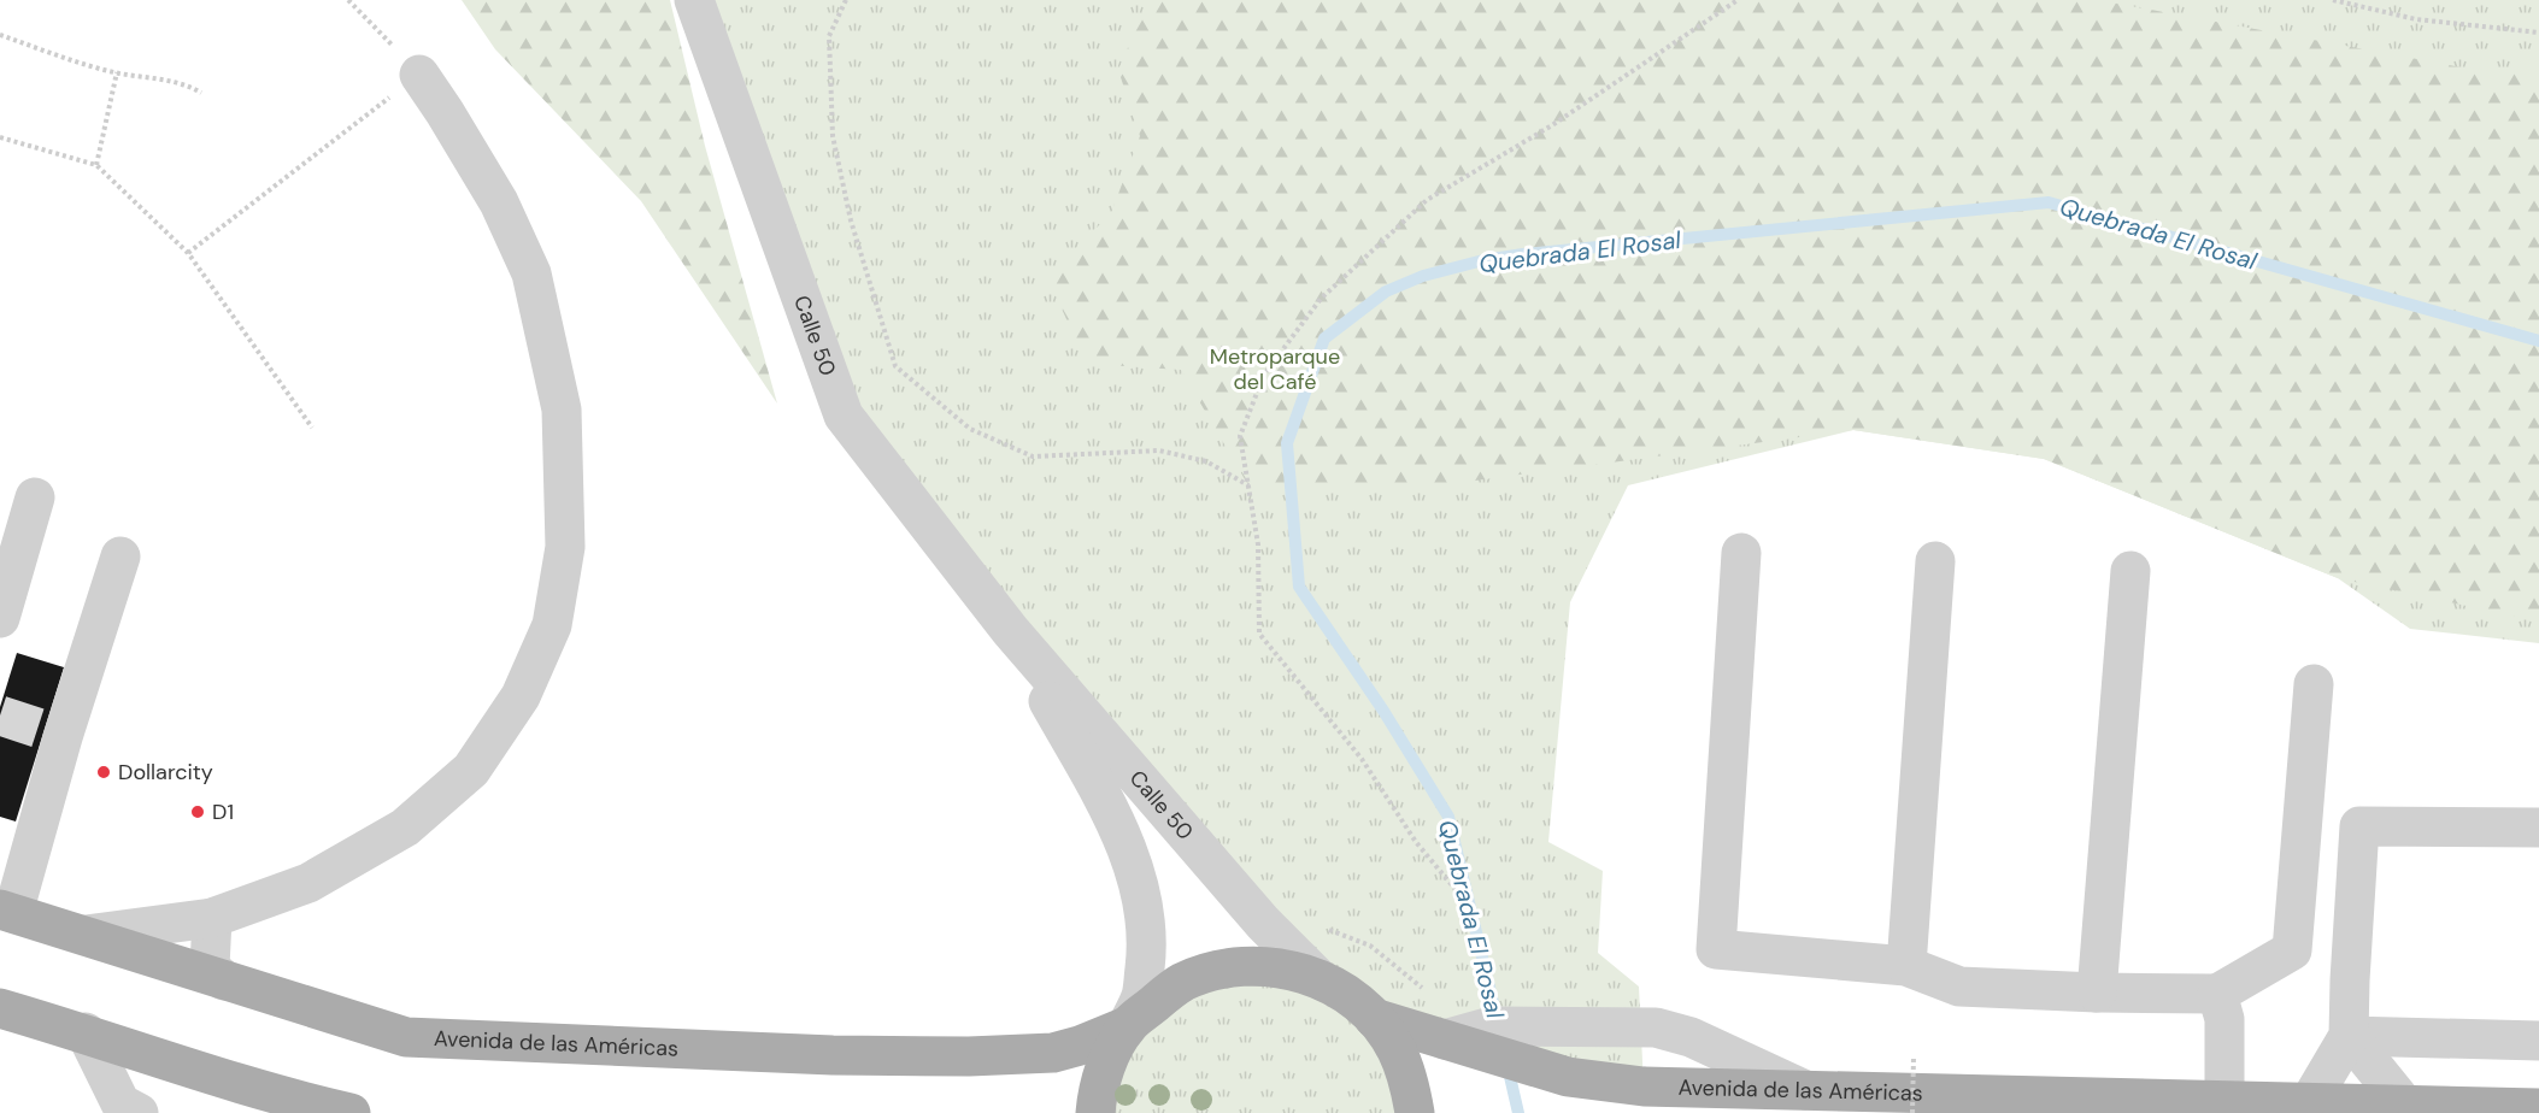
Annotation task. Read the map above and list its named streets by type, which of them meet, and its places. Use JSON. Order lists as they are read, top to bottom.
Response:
{
  "streets": {
    "main road": ["Avenida de las Américas"],
    "street": ["Calle 50"]
  },
  "crossings": [
    ["Calle 50", "Avenida de las Américas"]
  ],
  "water": ["Quebrada El Rosal"],
  "parks": ["Metroparque del Café"],
  "places": ["Dollarcity", "D1"]
}
